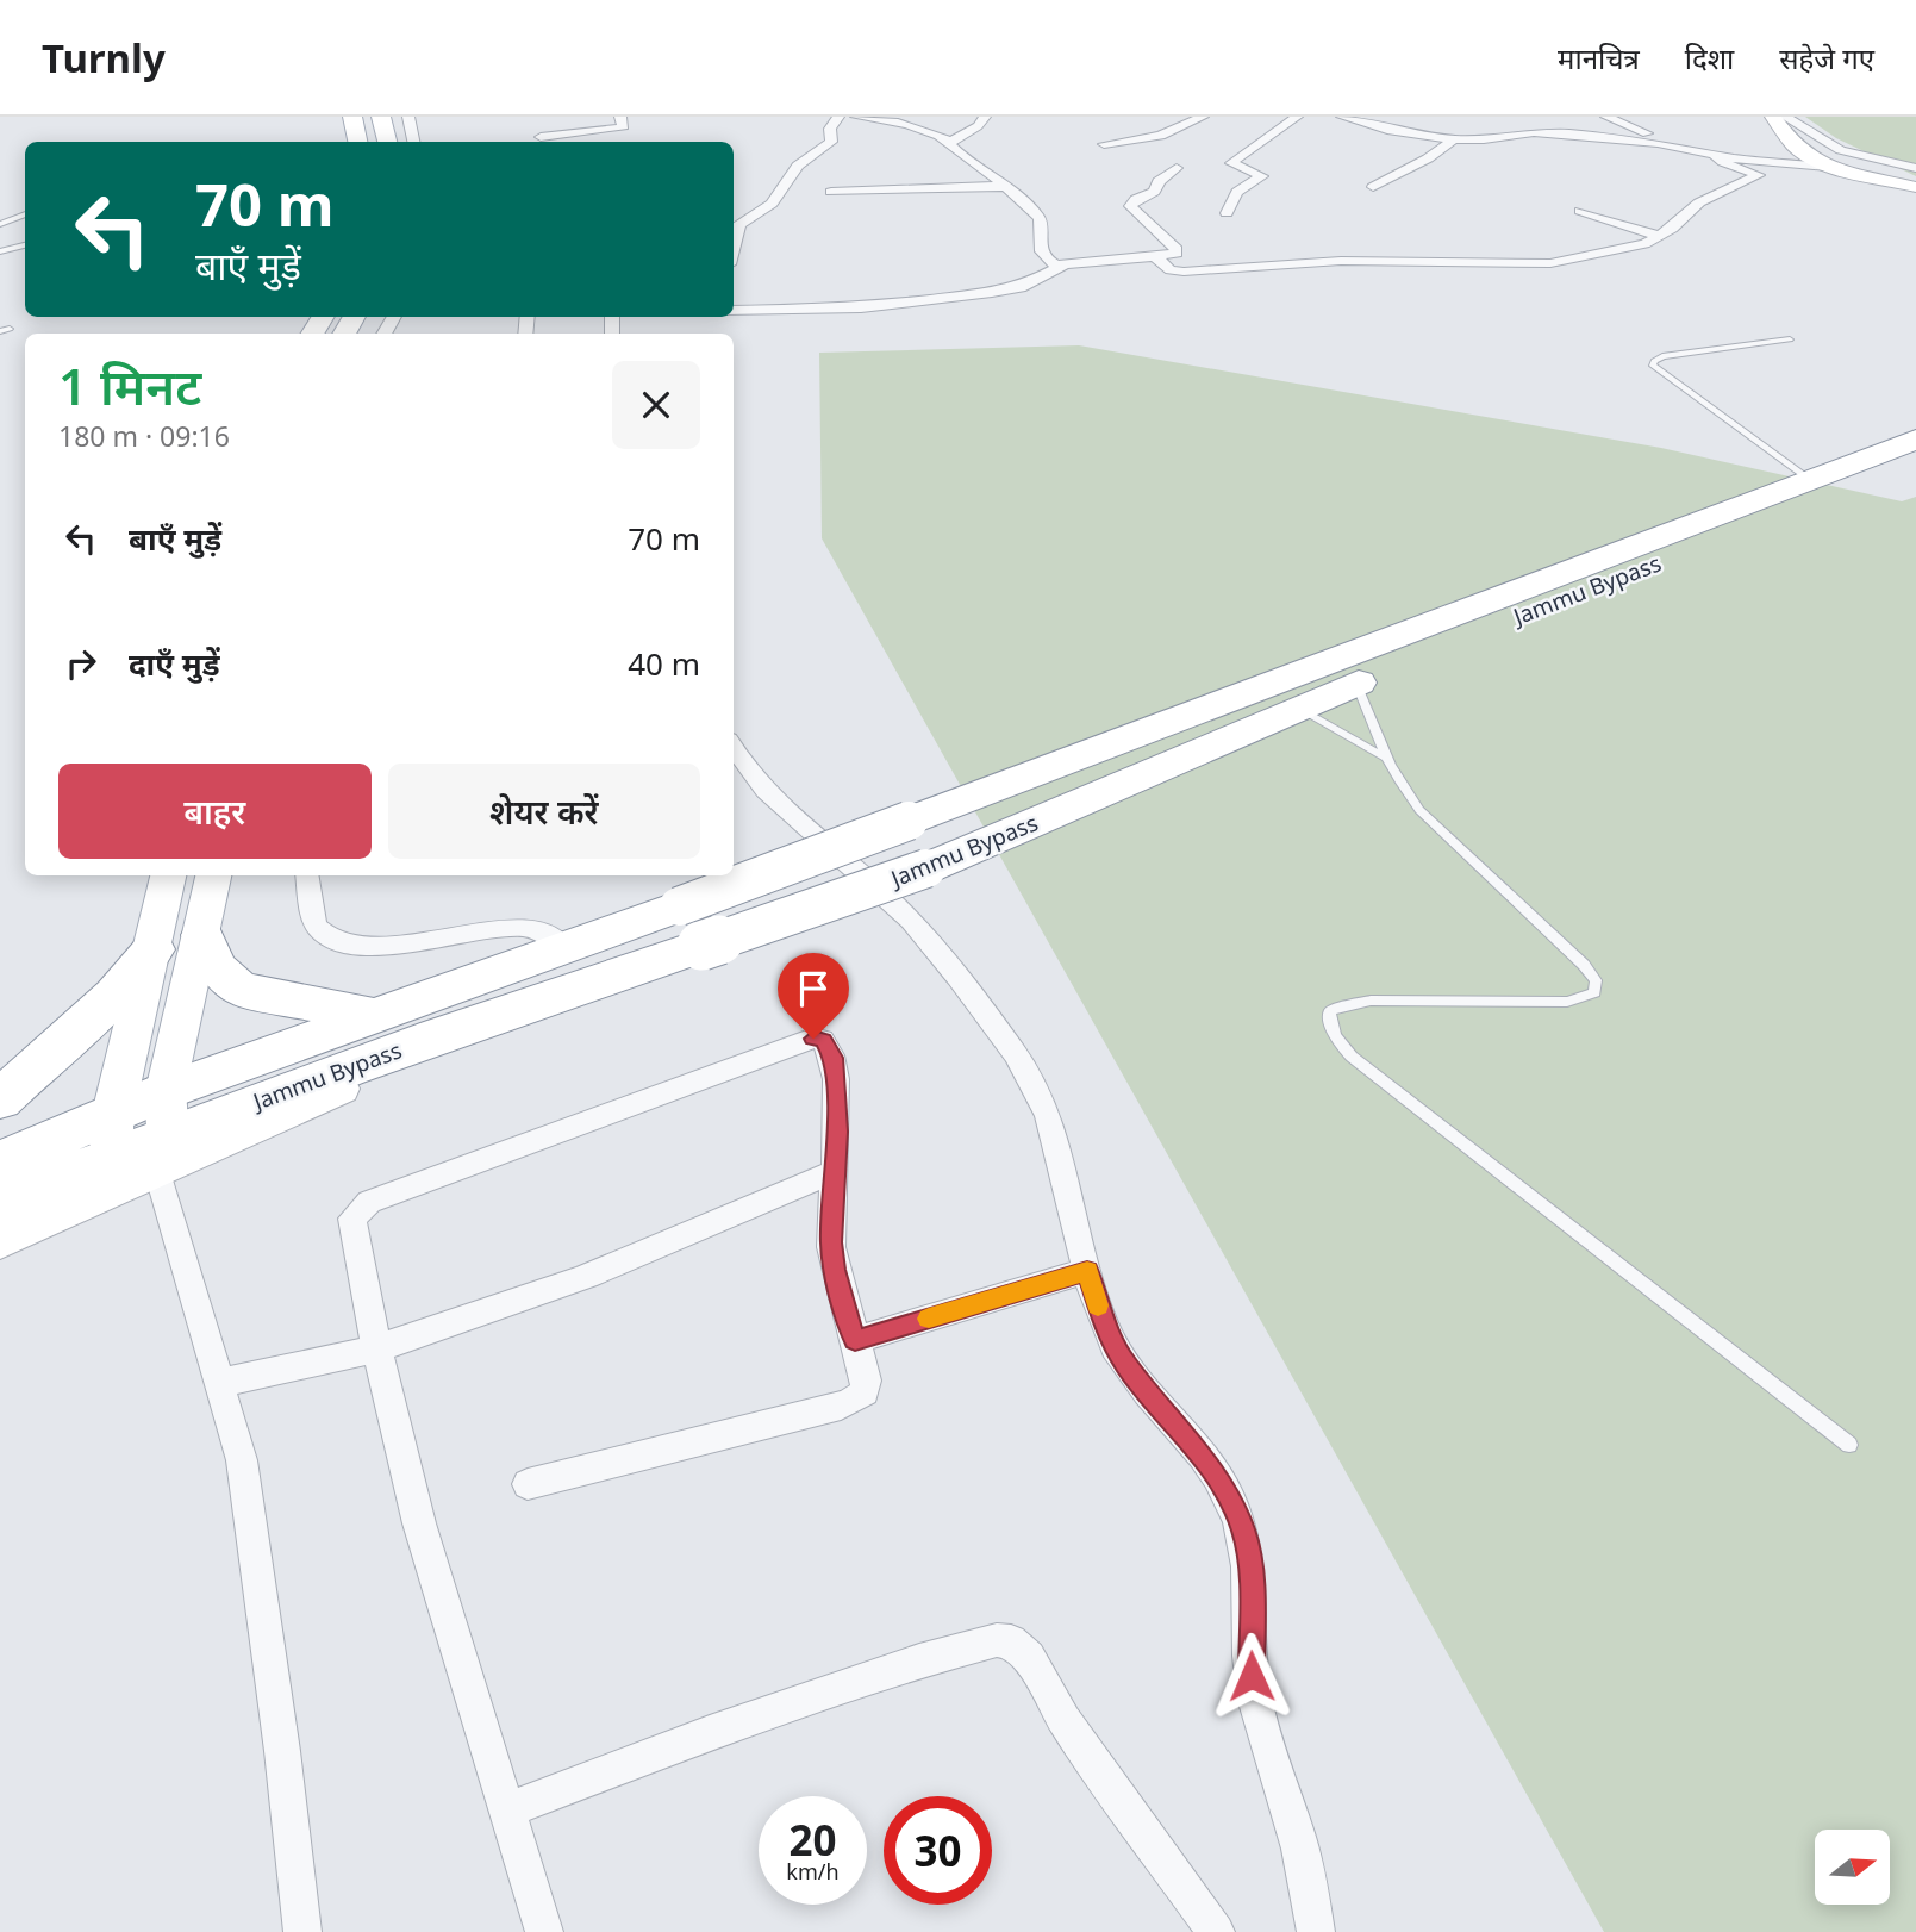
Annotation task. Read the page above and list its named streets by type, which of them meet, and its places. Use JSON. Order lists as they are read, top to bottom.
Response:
{
  "streets": {
    "highway": ["Jammu Bypass"]
  },
  "north": "right",
  "page": {
    "header": "Turnly",
    "nav": ["मानचित्र", "दिशा", "सहेजे गए"],
    "turn": ["70 m", "बाएँ मुड़ें"],
    "heading": ["1 मिनट", "180 m · 09:16"],
    "list": [
      {
        "name": "बाएँ मुड़ें",
        "value": "70 m"
      },
      {
        "name": "दाएँ मुड़ें",
        "value": "40 m"
      }
    ],
    "buttons": ["बाहर", "शेयर करें"],
    "speed": "20 km/h",
    "limit": "30"
  }
}
